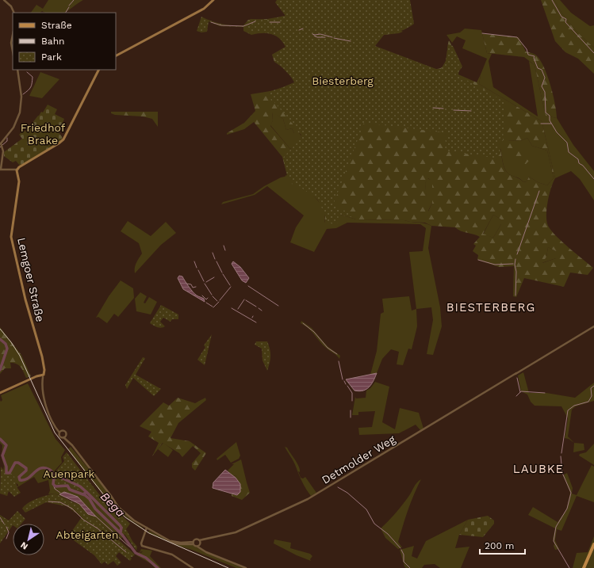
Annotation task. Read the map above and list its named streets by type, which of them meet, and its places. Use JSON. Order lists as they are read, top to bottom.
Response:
{
  "streets": {
    "main road": ["Lemgoer Straße"],
    "street": ["Detmolder Weg"]
  },
  "districts": ["BIESTERBERG", "LAUBKE"],
  "water": ["Bega"],
  "parks": [
    "Biesterberg",
    "Friedhof Brake",
    "Auenpark",
    "Abteigarten"
  ],
  "legend": ["Straße", "Bahn", "Park"],
  "scale_bar": "200 m",
  "north": "bottom left"
}
